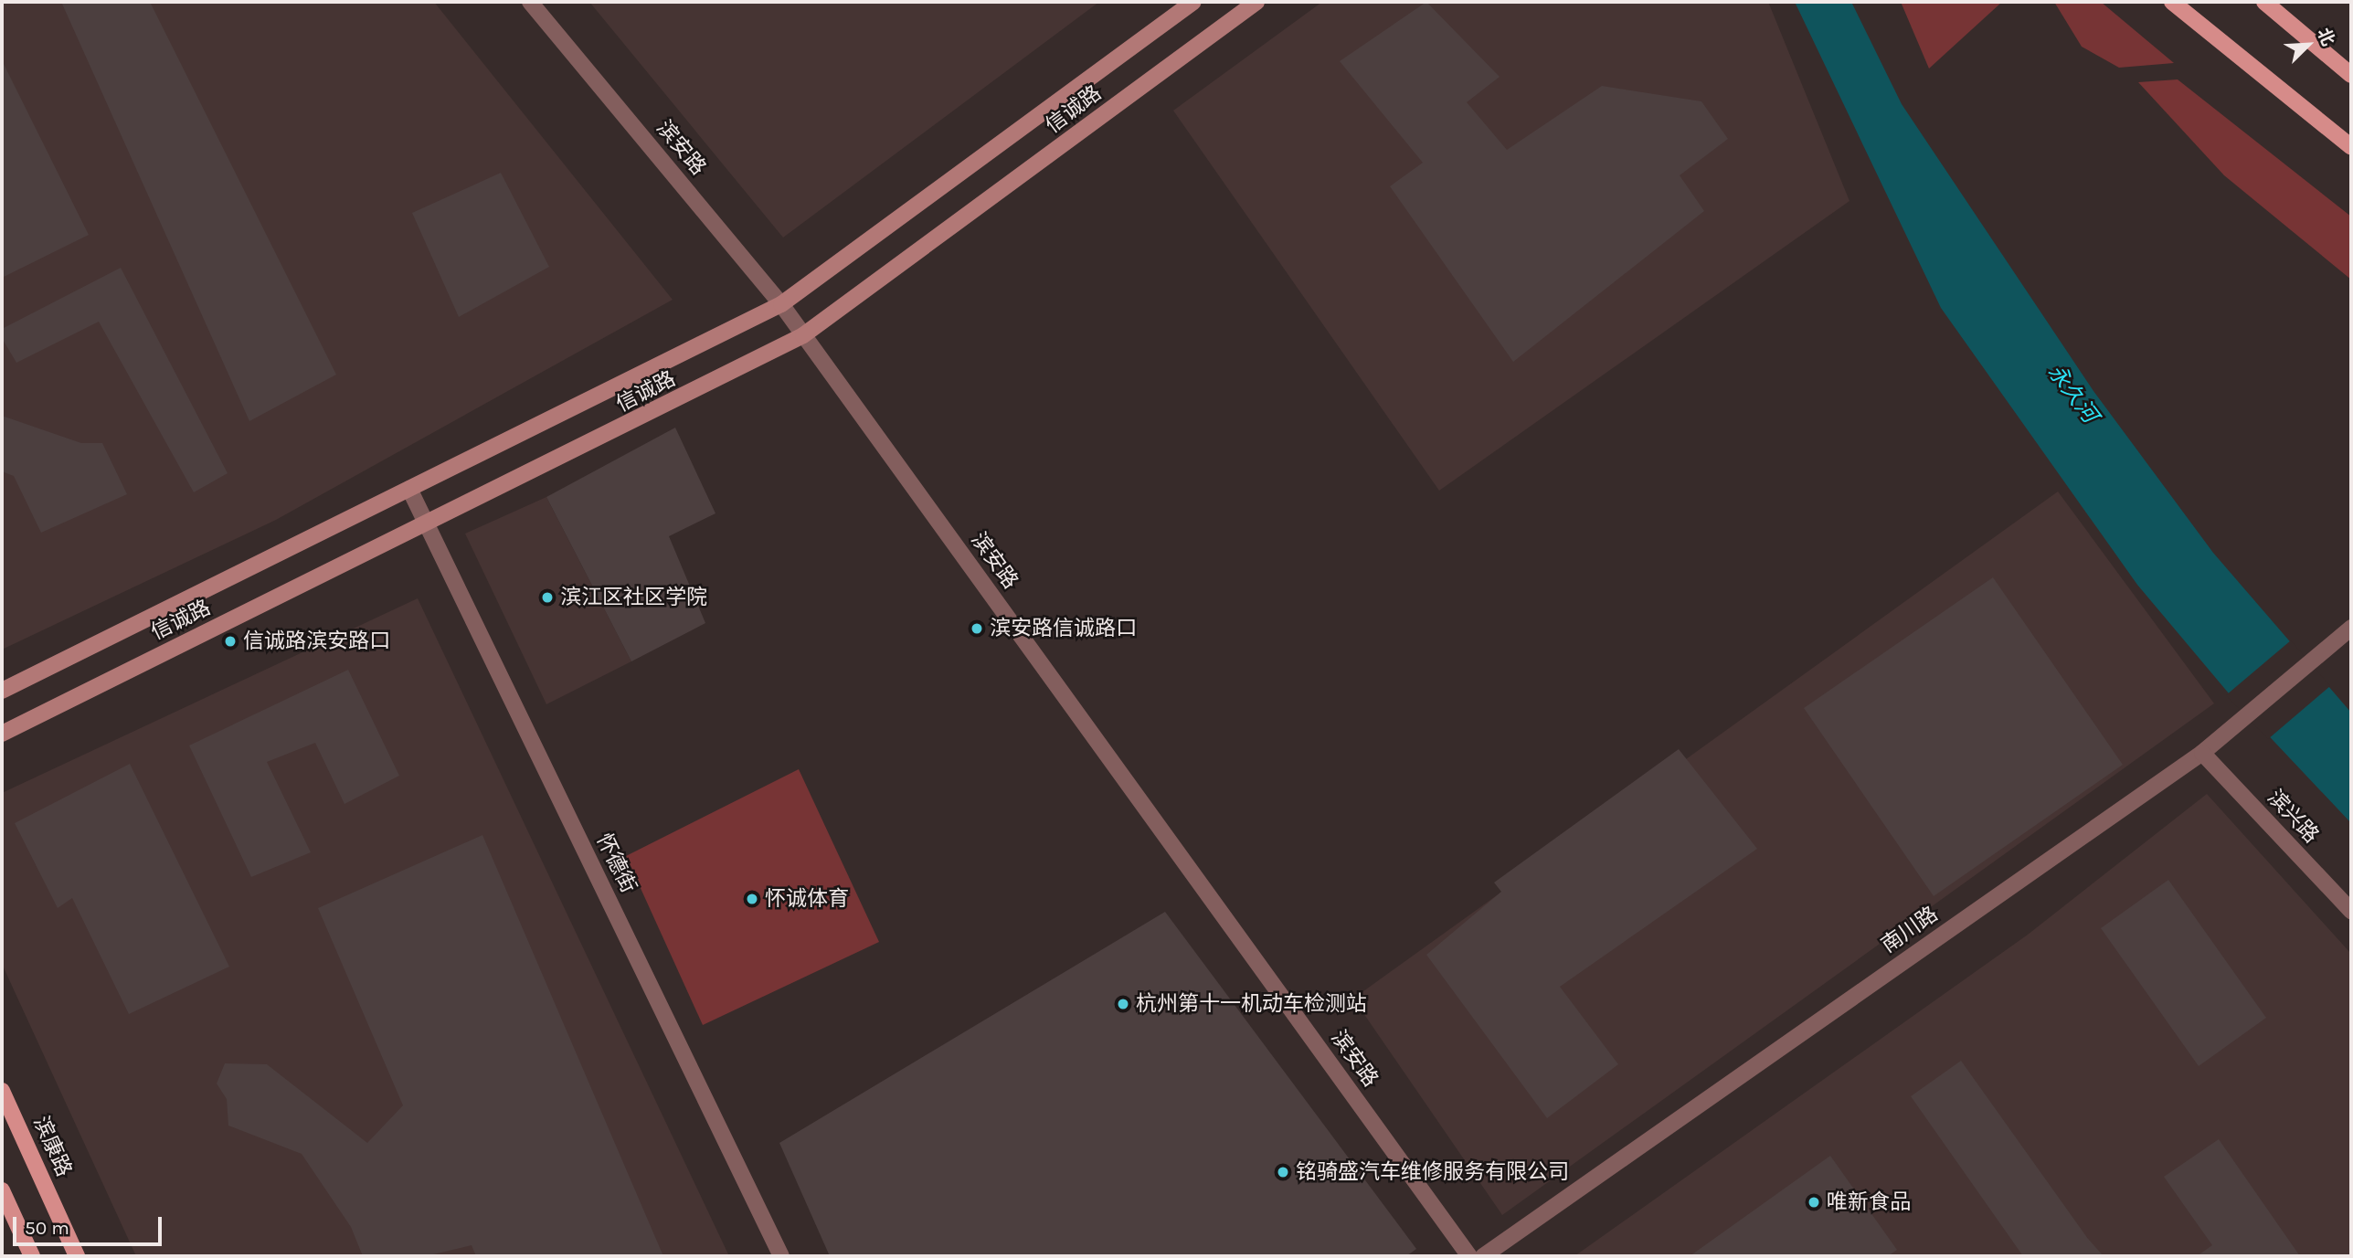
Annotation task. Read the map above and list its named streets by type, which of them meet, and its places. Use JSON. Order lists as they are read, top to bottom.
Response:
{
  "streets": {
    "main road": ["信诚路", "滨康路"],
    "street": [
      "滨安路",
      "滨兴路",
      "怀德街",
      "南川路"
    ]
  },
  "crossings": [
    ["信诚路", "滨安路"],
    ["信诚路", "怀德街"],
    ["滨兴路", "南川路"]
  ],
  "water": ["永久河"],
  "places": [
    "滨江区社区学院",
    "滨安路信诚路口",
    "信诚路滨安路口",
    "怀诚体育",
    "杭州第十一机动车检测站",
    "铭骑盛汽车维修服务有限公司",
    "唯新食品"
  ],
  "scale_bar": "50 m",
  "north": "top right"
}
